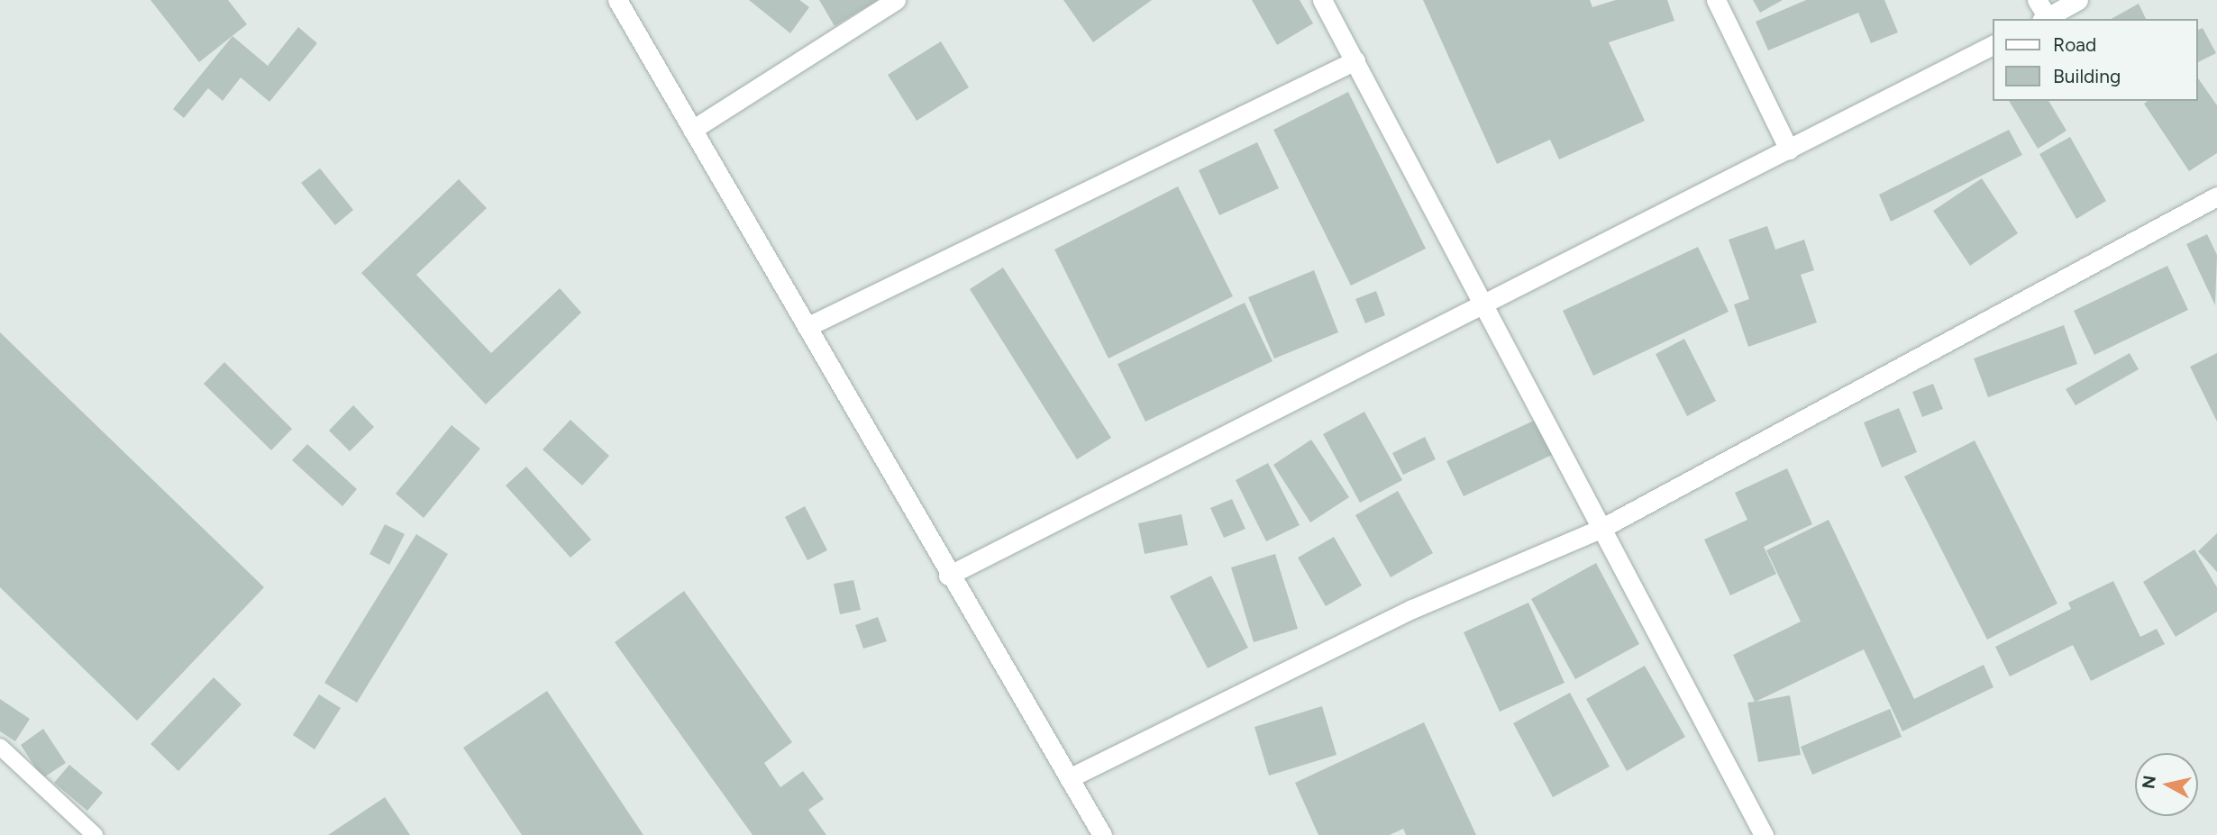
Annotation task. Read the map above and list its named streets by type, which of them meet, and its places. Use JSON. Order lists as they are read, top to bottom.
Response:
{
  "legend": ["Road", "Building"],
  "north": "left"
}
